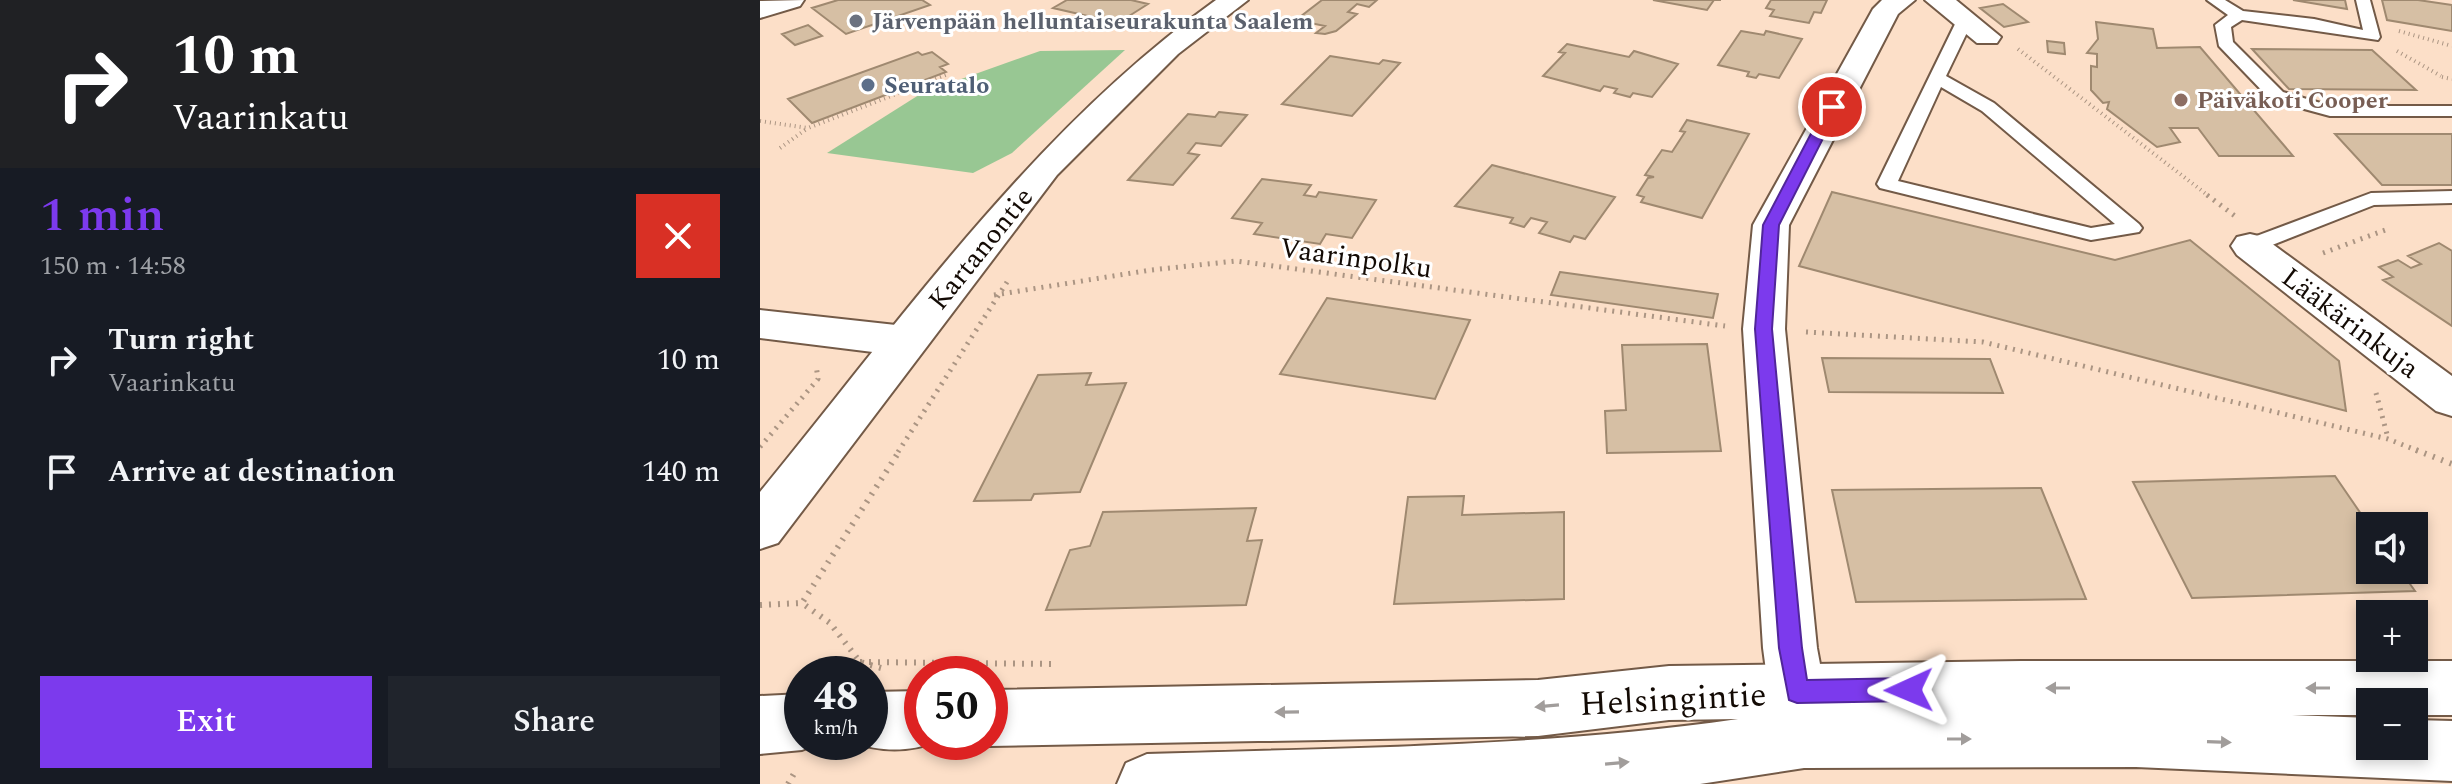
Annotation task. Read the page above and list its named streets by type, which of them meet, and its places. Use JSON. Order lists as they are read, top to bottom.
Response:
{
  "streets": {
    "street": ["Kartanontie", "Lääkärinkuja", "Helsingintie"],
    "path": ["Vaarinpolku"]
  },
  "crossings": [
    ["Kartanontie", "Vaarinpolku"]
  ],
  "places": ["Järvenpään helluntaiseurakunta Saalem", "Seuratalo", "Päiväkoti Cooper"],
  "page": {
    "turn": ["10 m", "Vaarinkatu"],
    "heading": ["1 min", "150 m · 14:58"],
    "list": [
      {
        "name": "Turn right",
        "note": "Vaarinkatu",
        "value": "10 m"
      },
      {
        "name": "Arrive at destination",
        "value": "140 m"
      }
    ],
    "map_buttons": ["+", "−"],
    "speed": "48 km/h",
    "limit": "50",
    "buttons": ["Exit", "Share"]
  }
}
